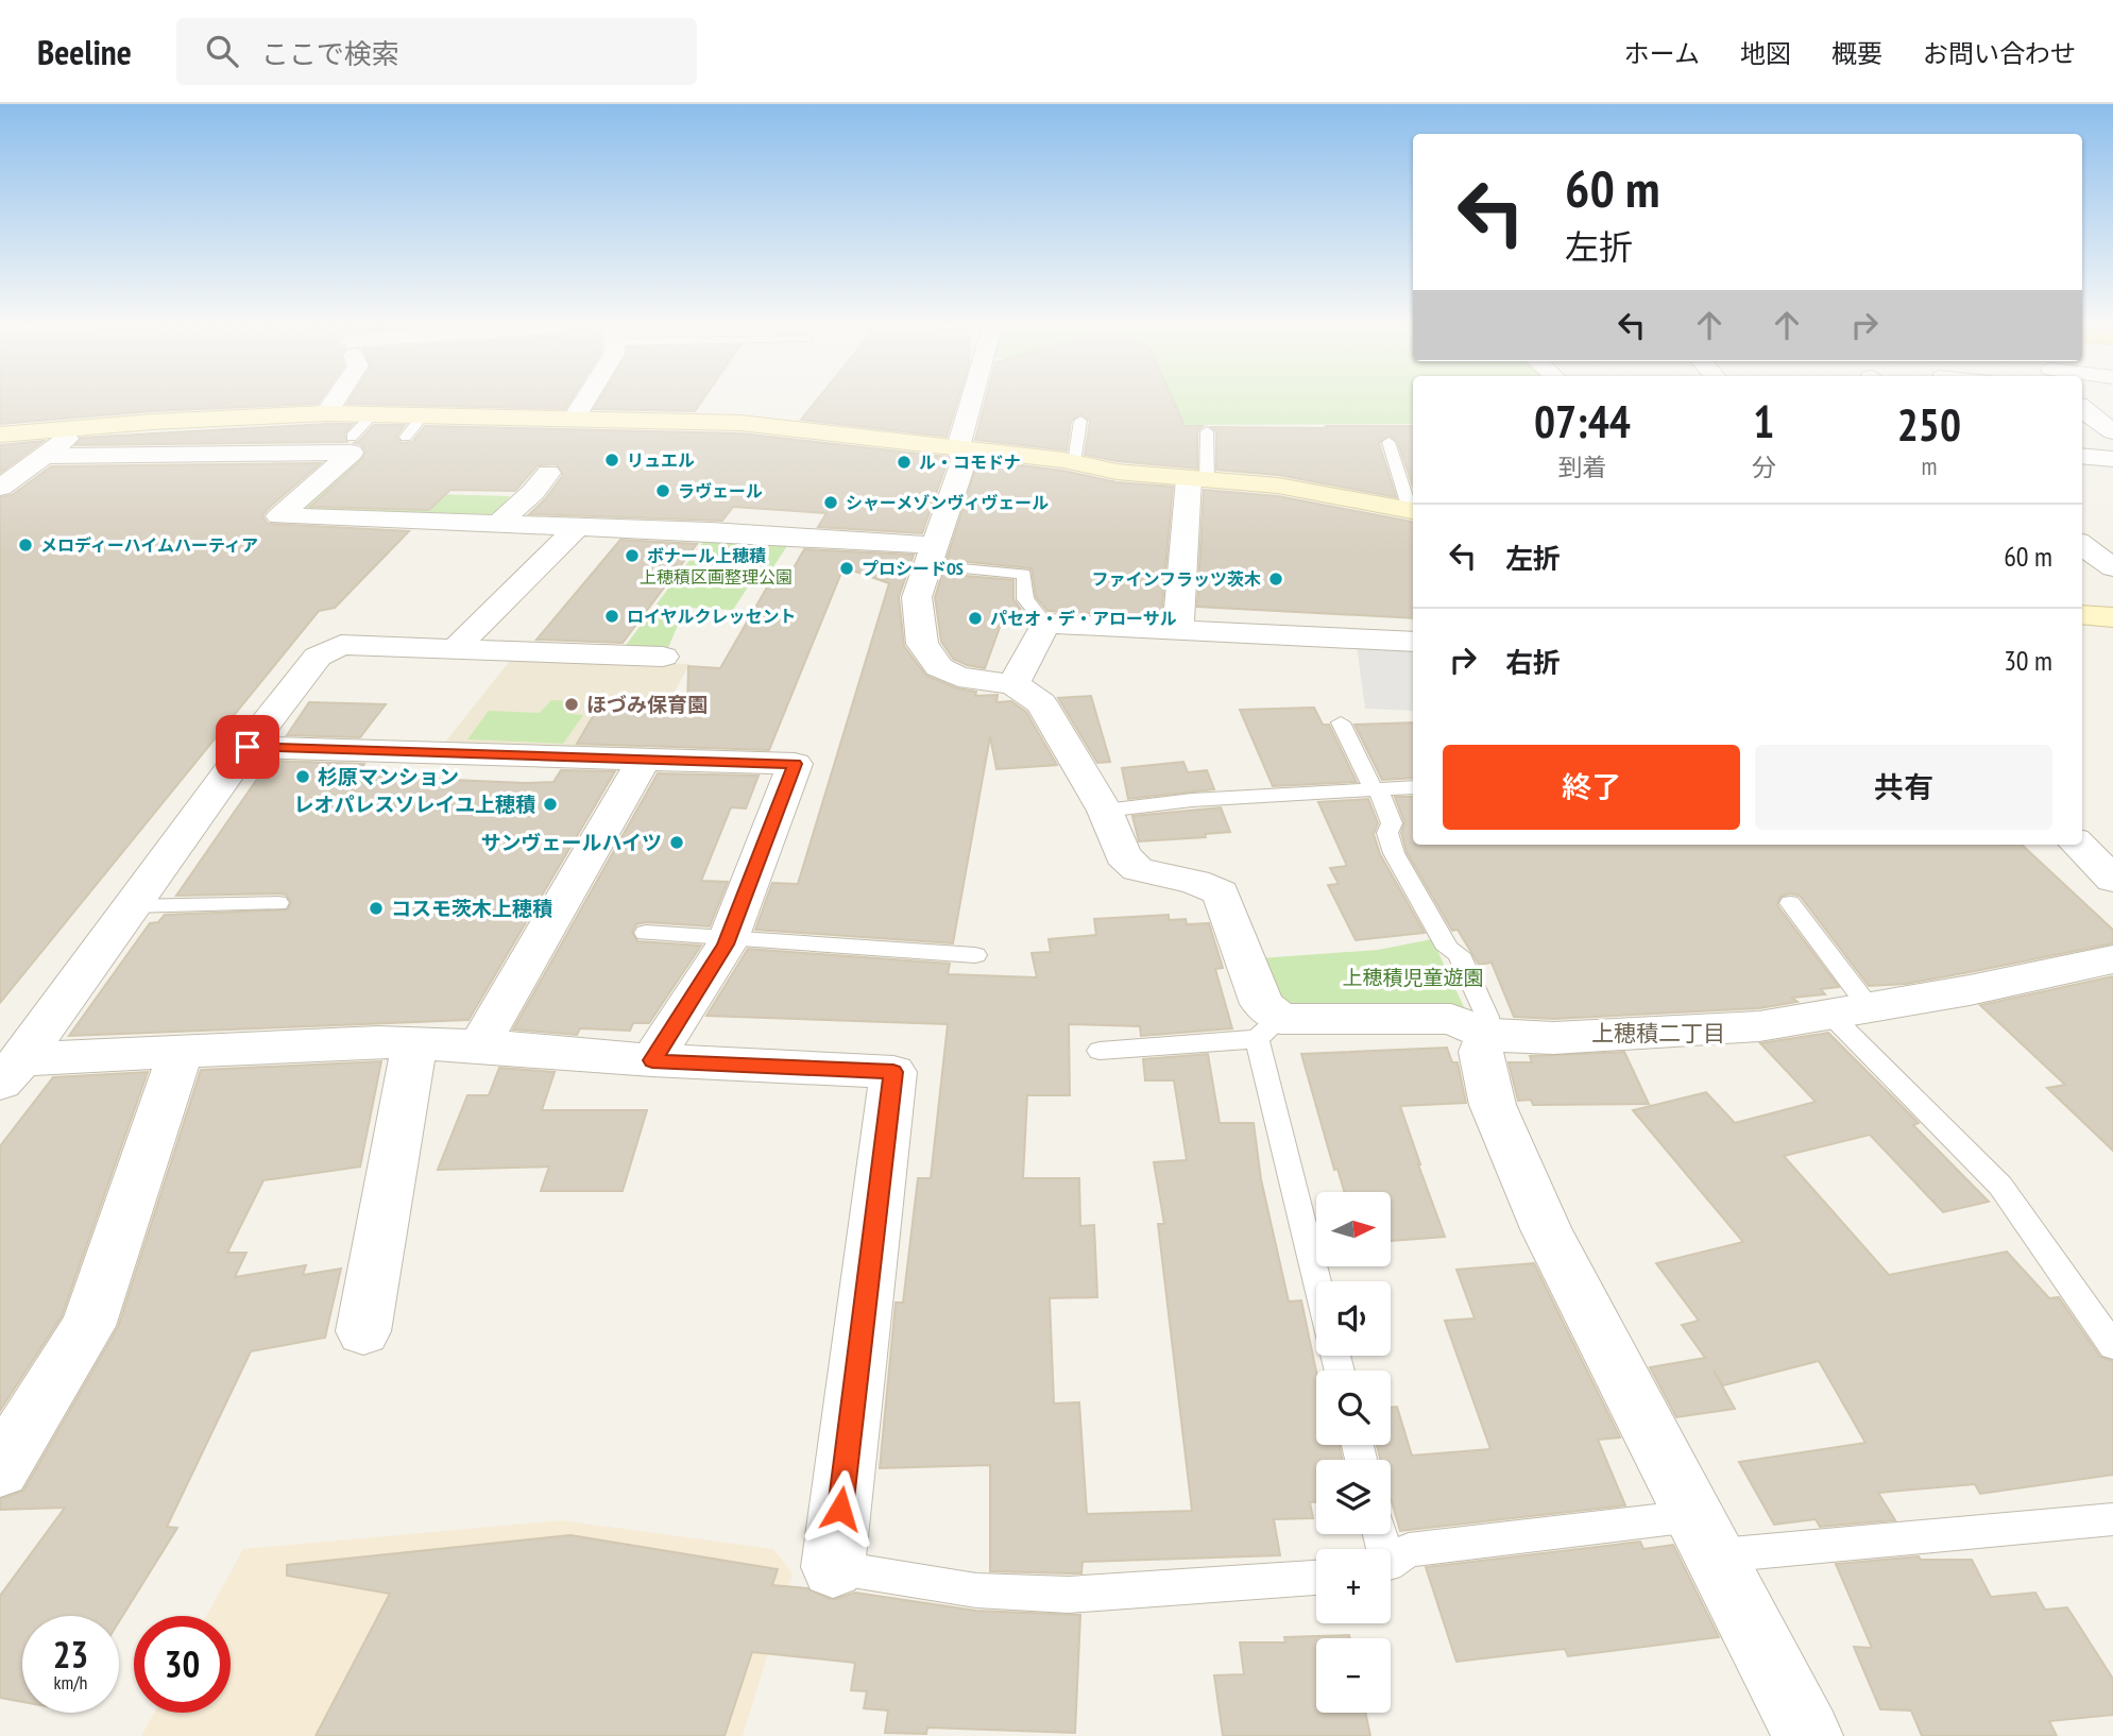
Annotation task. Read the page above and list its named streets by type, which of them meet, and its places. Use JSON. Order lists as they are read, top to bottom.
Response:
{
  "districts": ["上穂積二丁目"],
  "parks": ["上穂積区画整理公園", "上穂積児童遊園"],
  "places": [
    "リュエル",
    "ル・コモドナ",
    "ラヴェール",
    "シャーメゾンヴィヴェール",
    "メロディーハイムハーティア",
    "ボナール上穂積",
    "プロシードOS",
    "ファインフラッツ茨木",
    "ロイヤルクレッセント",
    "パセオ・デ・アローサル",
    "ほづみ保育園",
    "杉原マンション",
    "レオパレスソレイユ上穂積",
    "サンヴェールハイツ",
    "コスモ茨木上穂積"
  ],
  "north": "right",
  "page": {
    "header": "Beeline",
    "search": "ここで検索",
    "nav": [
      "ホーム",
      "地図",
      "概要",
      "お問い合わせ"
    ],
    "turn": ["60 m", "左折"],
    "eta": [
      "07:44",
      "到着",
      "1",
      "分",
      "250",
      "m"
    ],
    "list": [
      {
        "name": "左折",
        "value": "60 m"
      },
      {
        "name": "右折",
        "value": "30 m"
      }
    ],
    "buttons": ["終了", "共有"],
    "map_buttons": ["+", "−"],
    "speed": "23 km/h",
    "limit": "30"
  }
}
